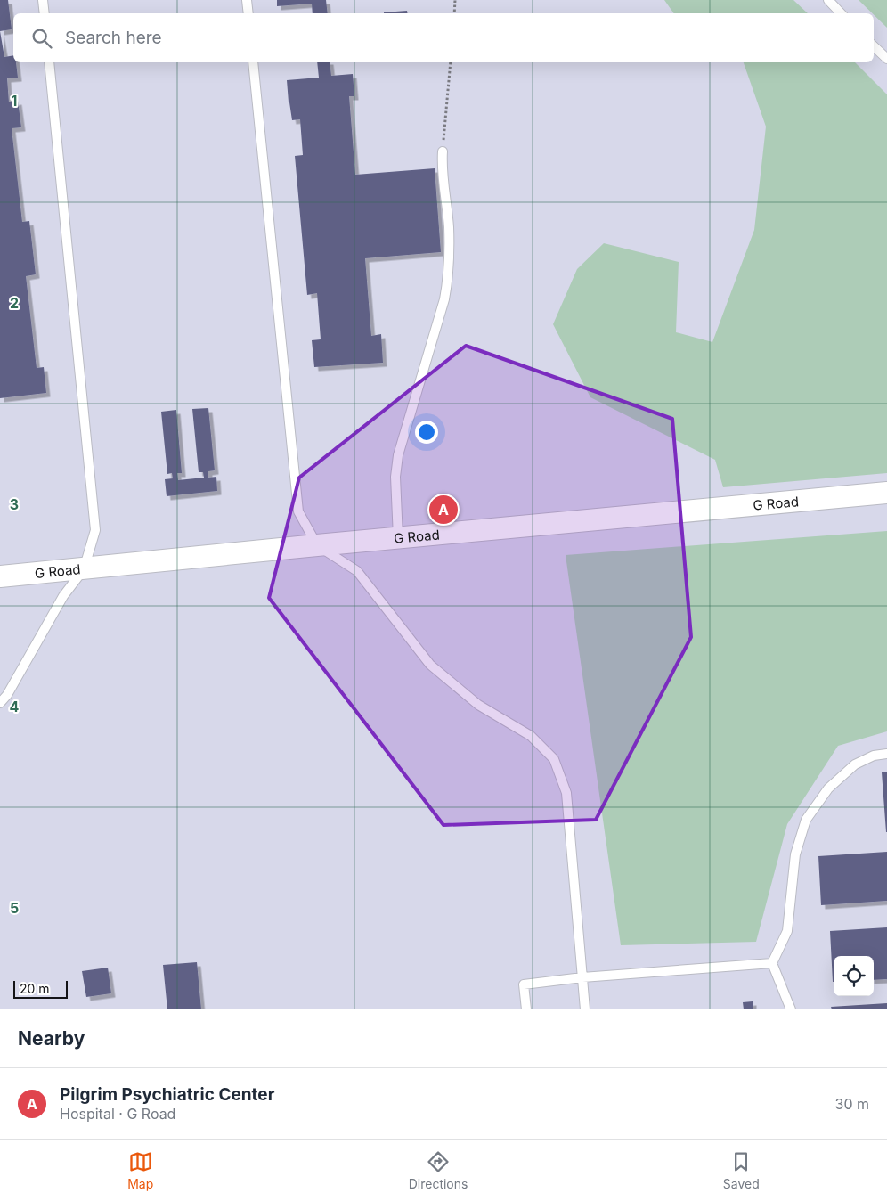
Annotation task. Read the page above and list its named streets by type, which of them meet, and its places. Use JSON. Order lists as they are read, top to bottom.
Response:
{
  "streets": {
    "street": ["G Road"]
  },
  "scale_bar": "20 m",
  "page": {
    "search": "Search here",
    "pins": "A",
    "scale": "20 m",
    "heading": "Nearby",
    "list": [
      {
        "mark": "A",
        "name": "Pilgrim Psychiatric Center",
        "note": "Hospital · G Road",
        "value": "30 m"
      }
    ],
    "nav": ["Map", "Directions", "Saved"]
  },
  "grid": {
    "rows": [
      "1",
      "2",
      "3",
      "4",
      "5"
    ]
  }
}
